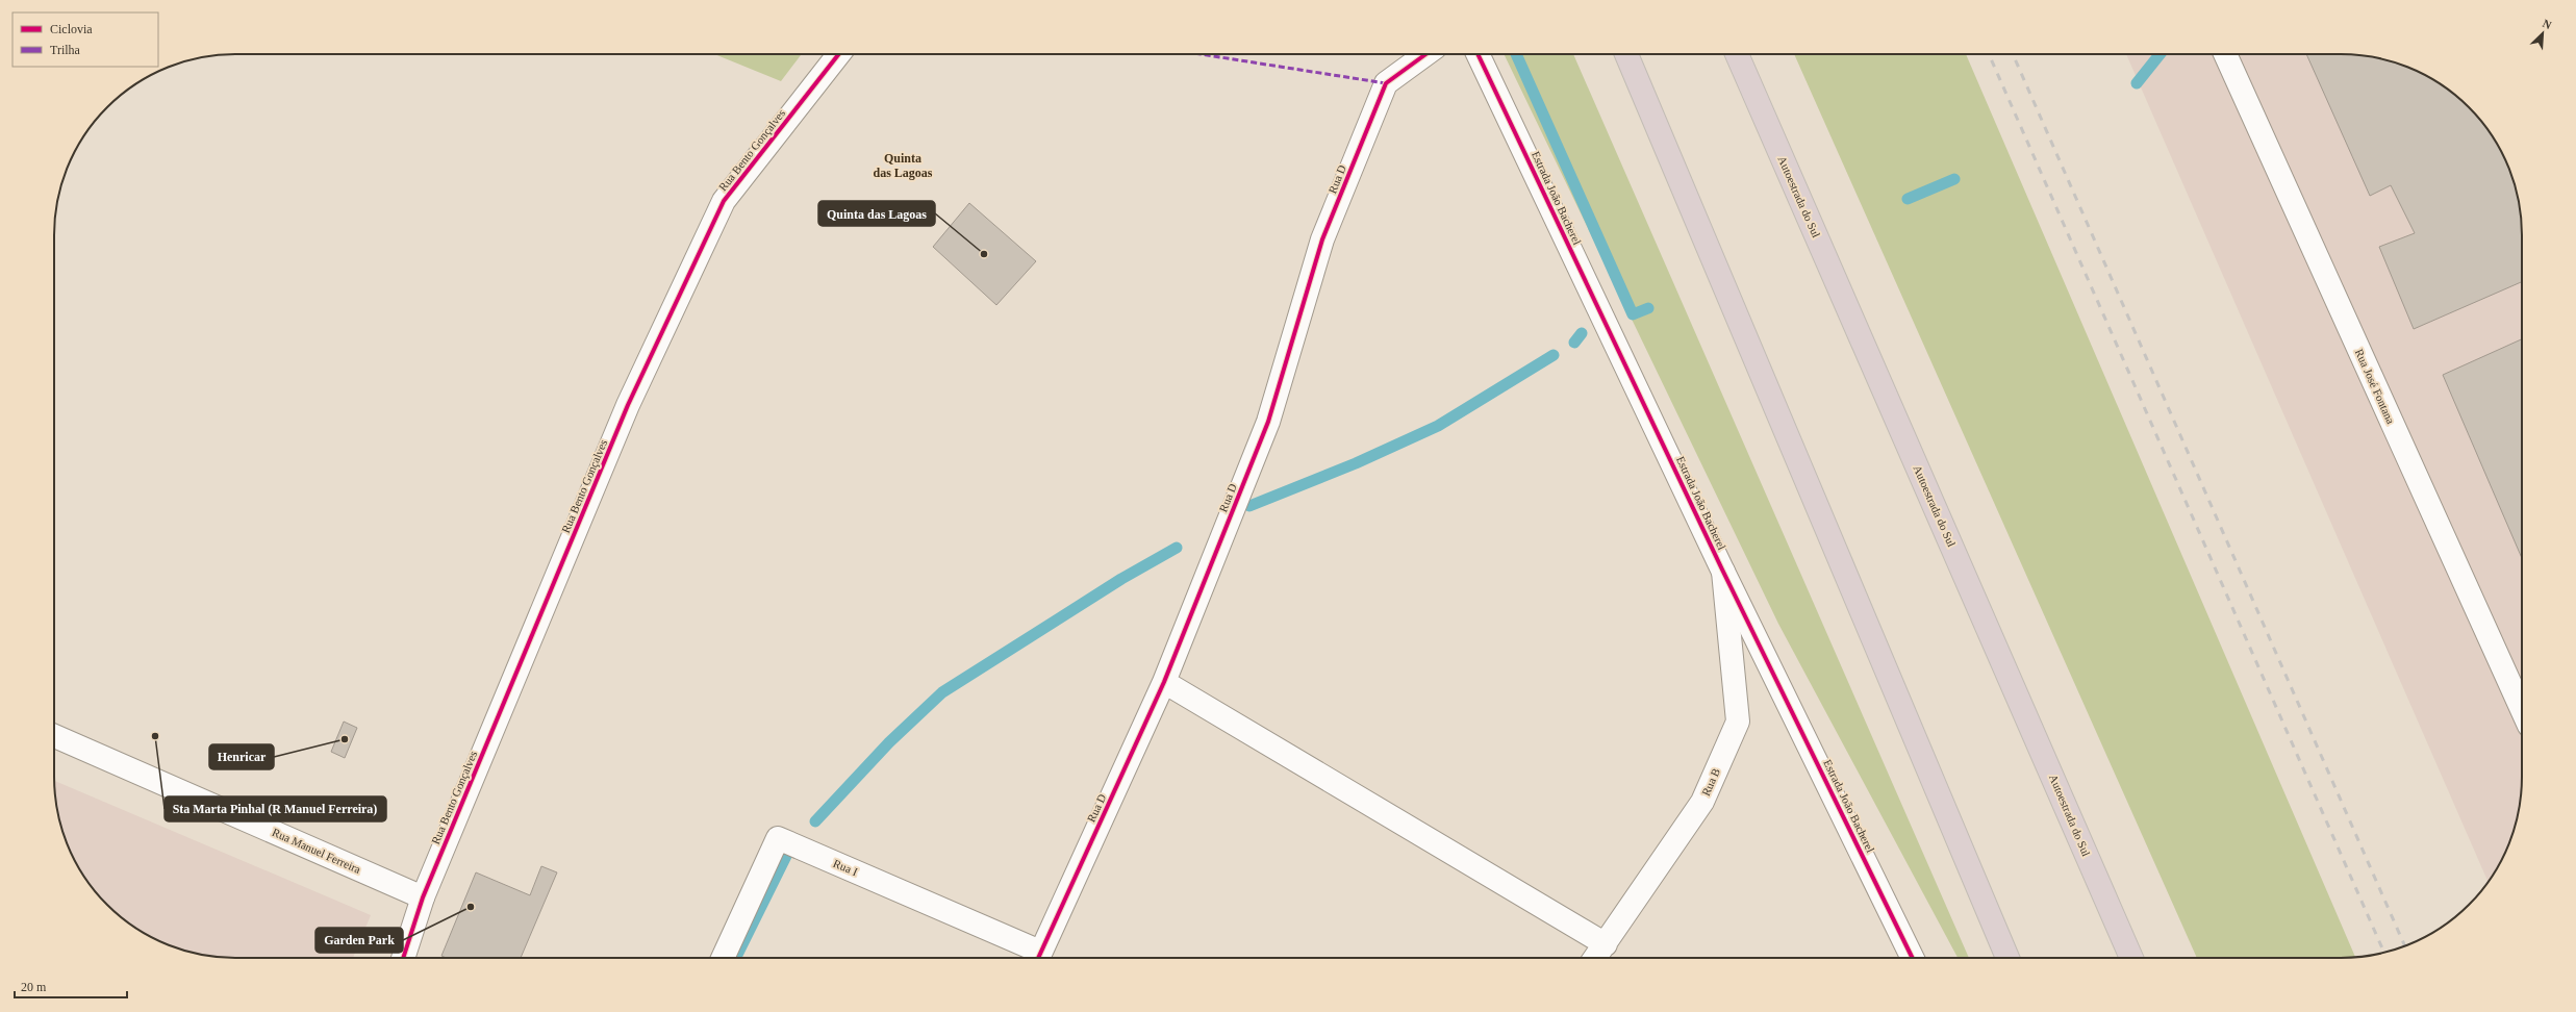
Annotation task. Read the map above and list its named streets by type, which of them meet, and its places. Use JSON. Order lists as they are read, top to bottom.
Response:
{
  "streets": {
    "highway": ["Autoestrada do Sul"],
    "street": [
      "Rua Bento Gonçalves",
      "Rua D",
      "Estrada João Bacherel",
      "Rua José Fontana",
      "Rua B",
      "Rua Manuel Ferreira",
      "Rua I"
    ]
  },
  "crossings": [
    ["Rua Bento Gonçalves", "Rua Manuel Ferreira"],
    ["Estrada João Bacherel", "Rua B"]
  ],
  "districts": ["Quinta das Lagoas"],
  "places": [
    "Quinta das Lagoas",
    "Sta Marta Pinhal (R Manuel Ferreira)",
    "Henricar",
    "Garden Park"
  ],
  "legend": ["Ciclovia", "Trilha"],
  "scale_bar": "20 m",
  "north": "top right"
}
